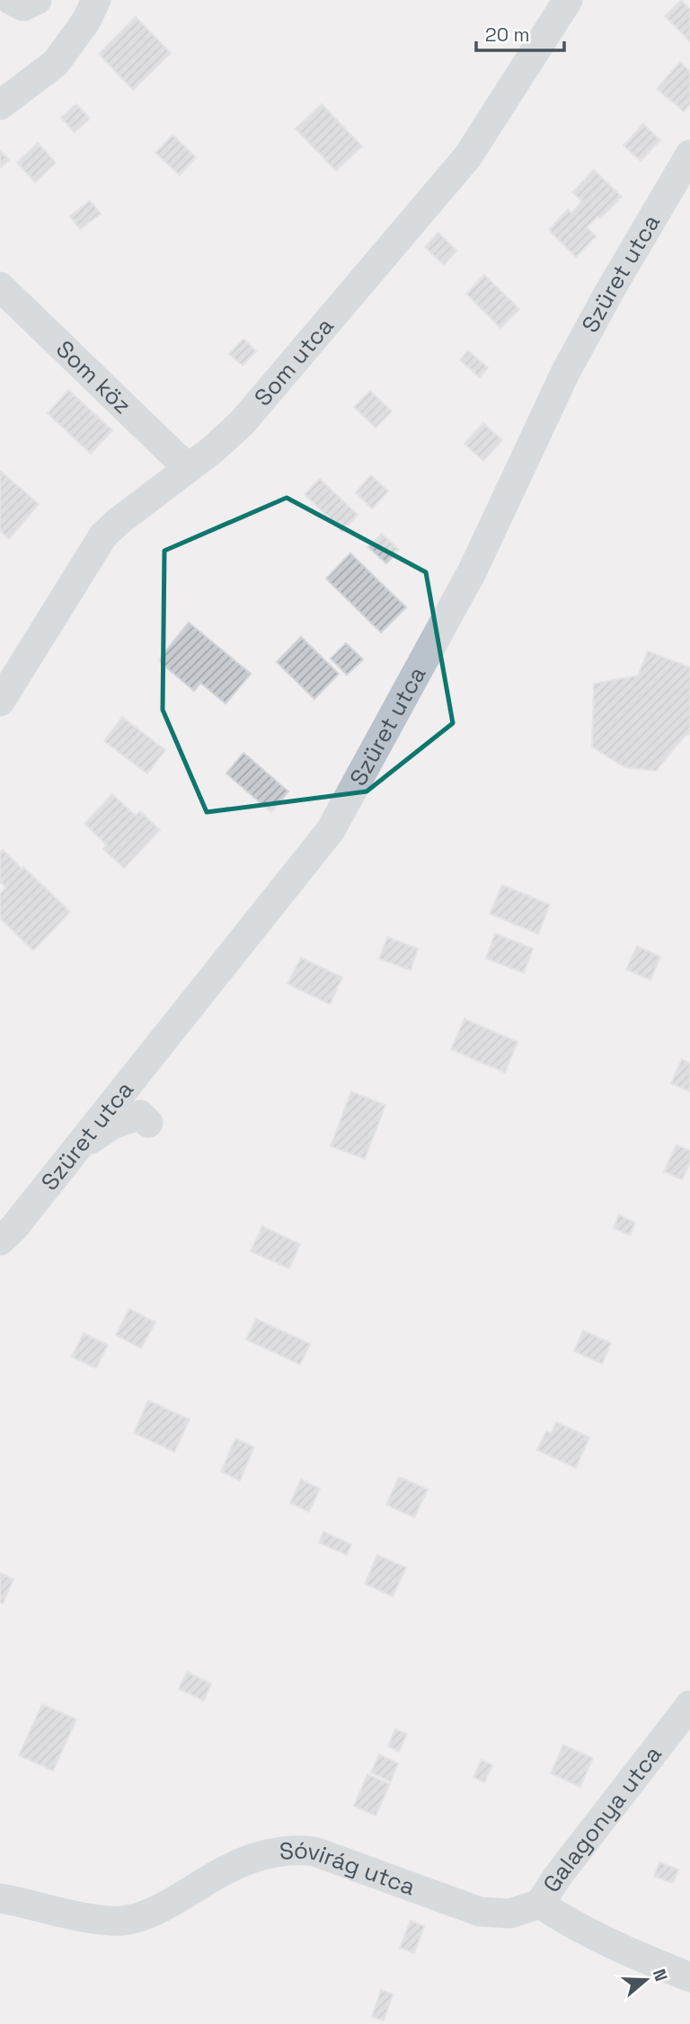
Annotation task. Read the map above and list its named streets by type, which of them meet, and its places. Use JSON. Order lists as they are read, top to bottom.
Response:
{
  "streets": {
    "street": [
      "Szüret utca",
      "Som utca",
      "Som köz",
      "Galagonya utca",
      "Sóvirág utca"
    ]
  },
  "crossings": [
    ["Som utca", "Som köz"],
    ["Galagonya utca", "Sóvirág utca"]
  ],
  "scale_bar": "20 m",
  "north": "right"
}
